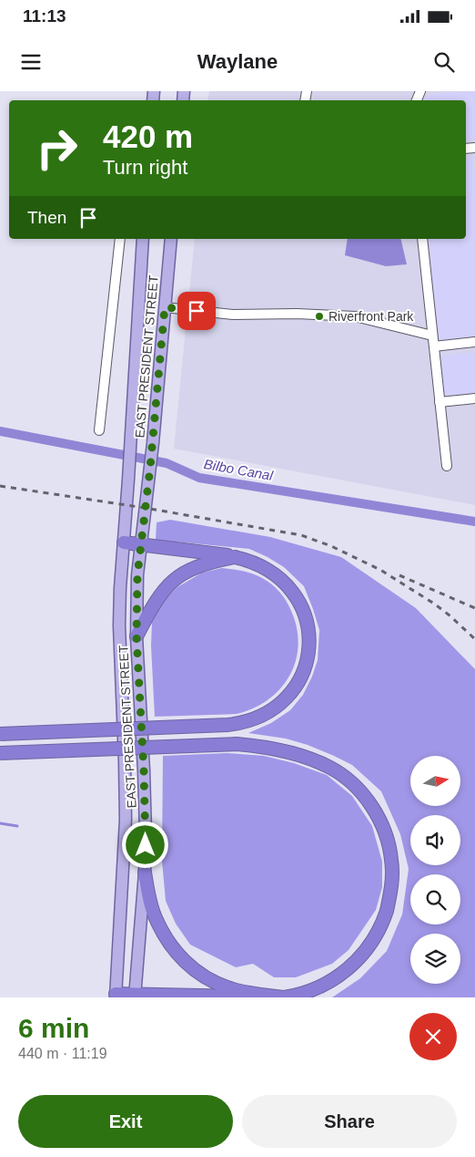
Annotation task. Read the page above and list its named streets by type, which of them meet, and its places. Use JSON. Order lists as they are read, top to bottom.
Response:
{
  "streets": {
    "main road": ["EAST PRESIDENT STREET"]
  },
  "water": ["Bilbo Canal"],
  "places": ["Riverfront Park"],
  "north": "right",
  "page": {
    "status": "11:13",
    "header": "Waylane",
    "turn": ["420 m", "Turn right"],
    "then": "Then",
    "heading": ["6 min", "440 m · 11:19"],
    "buttons": ["Exit", "Share"]
  }
}
